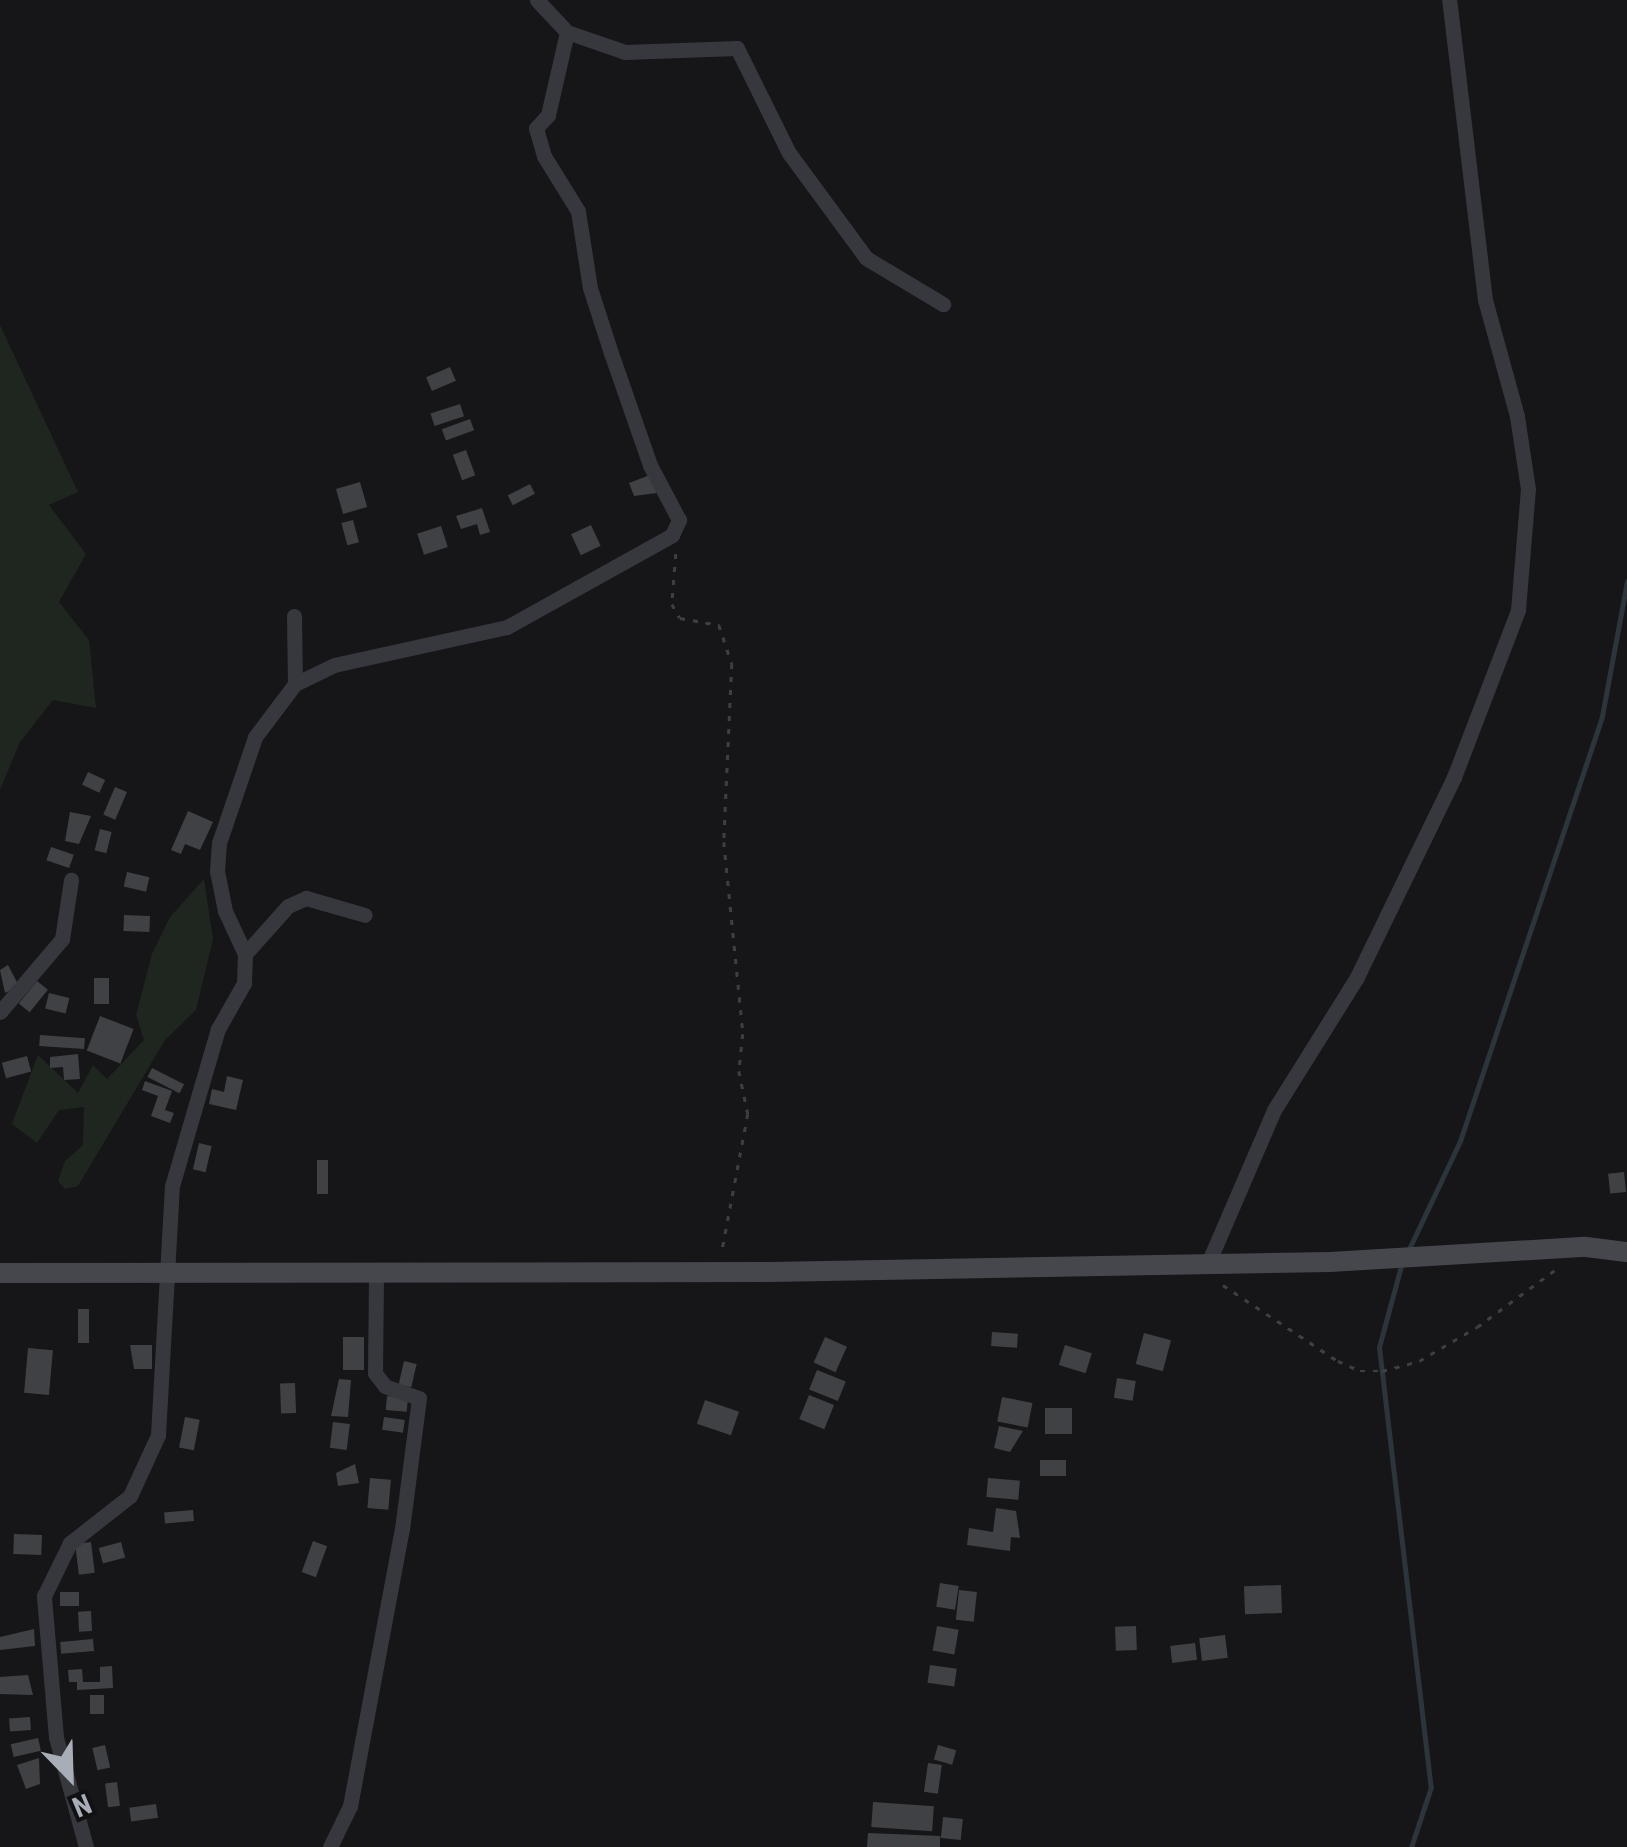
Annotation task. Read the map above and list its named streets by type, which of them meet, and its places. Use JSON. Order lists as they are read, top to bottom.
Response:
{
  "north": "bottom right"
}
